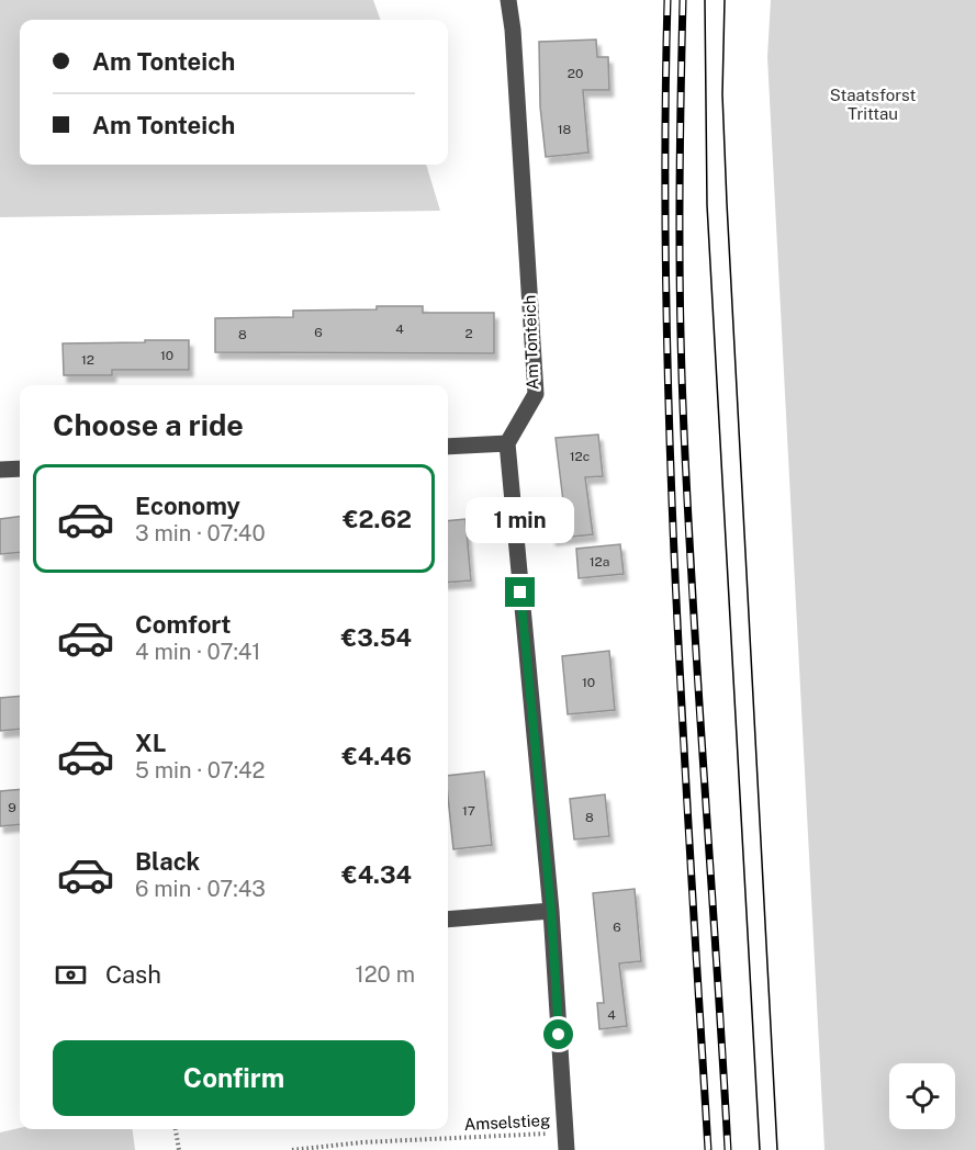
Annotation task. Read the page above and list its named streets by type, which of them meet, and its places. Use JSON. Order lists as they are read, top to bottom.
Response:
{
  "streets": {
    "street": ["Am Tonteich"],
    "path": ["Amselstieg"]
  },
  "parks": ["Staatsforst Trittau"],
  "house_numbers": [
    "20",
    "18",
    "4",
    "6",
    "2",
    "8",
    "10",
    "12",
    "12c",
    "12a",
    "10",
    "9",
    "17",
    "8",
    "6",
    "4"
  ],
  "page": {
    "banner": ["Am Tonteich", "Am Tonteich"],
    "heading": "Choose a ride",
    "list": [
      {
        "name": "Economy",
        "note": "3 min · 07:40",
        "value": "€2.62"
      },
      {
        "name": "Comfort",
        "note": "4 min · 07:41",
        "value": "€3.54"
      },
      {
        "name": "XL",
        "note": "5 min · 07:42",
        "value": "€4.46"
      },
      {
        "name": "Black",
        "note": "6 min · 07:43",
        "value": "€4.34"
      }
    ],
    "bubble": "1 min",
    "pay": ["Cash", "120 m"],
    "buttons": "Confirm"
  }
}
